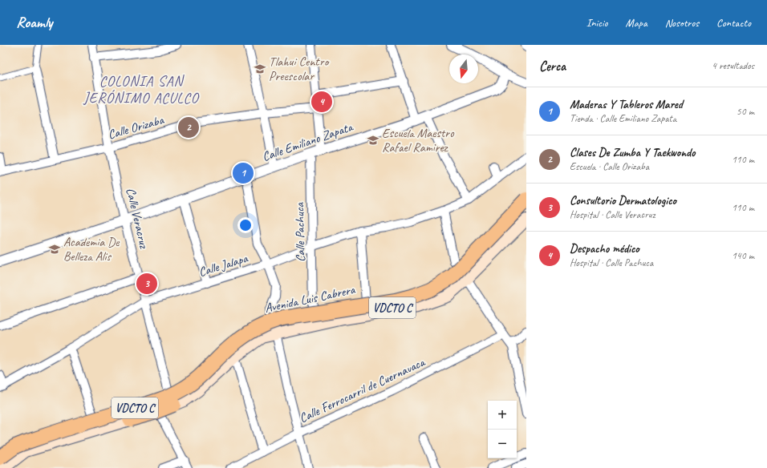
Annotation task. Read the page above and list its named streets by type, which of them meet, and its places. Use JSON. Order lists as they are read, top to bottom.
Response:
{
  "streets": {
    "highway": ["VDCTO C"],
    "main road": ["Avenida Luis Cabrera"],
    "street": [
      "Calle Orizaba",
      "Calle Emiliano Zapata",
      "Calle Veracruz",
      "Calle Pachuca",
      "Calle Jalapa",
      "Calle Ferrocarril de Cuernavaca"
    ]
  },
  "crossings": [
    ["Calle Orizaba", "Calle Veracruz"],
    ["Calle Emiliano Zapata", "Calle Veracruz"],
    ["Calle Emiliano Zapata", "Calle Pachuca"],
    ["Calle Veracruz", "Calle Jalapa"],
    ["Calle Veracruz", "Avenida Luis Cabrera"],
    ["Calle Pachuca", "Calle Jalapa"],
    ["Calle Pachuca", "Avenida Luis Cabrera"]
  ],
  "districts": ["COLONIA SAN JERÓNIMO ACULCO"],
  "places": {
    "school or university": ["Tlahui Centro Preescolar", "Escuela Maestro Rafael Ramirez", "Academia De Belleza Alis"]
  },
  "north": "bottom",
  "page": {
    "header": "Roamly",
    "nav": [
      "Inicio",
      "Mapa",
      "Nosotros",
      "Contacto"
    ],
    "heading": ["Cerca", "4 resultados"],
    "list": [
      {
        "mark": "1",
        "name": "Maderas Y Tableros Mared",
        "note": "Tienda · Calle Emiliano Zapata",
        "value": "50 m"
      },
      {
        "mark": "2",
        "name": "Clases De Zumba Y Taekwondo",
        "note": "Escuela · Calle Orizaba",
        "value": "110 m"
      },
      {
        "mark": "3",
        "name": "Consultorio Dermatologico",
        "note": "Hospital · Calle Veracruz",
        "value": "110 m"
      },
      {
        "mark": "4",
        "name": "Despacho médico",
        "note": "Hospital · Calle Pachuca",
        "value": "140 m"
      }
    ],
    "pins": [
      "4",
      "2",
      "1",
      "3"
    ],
    "map_buttons": ["+", "−"]
  }
}
